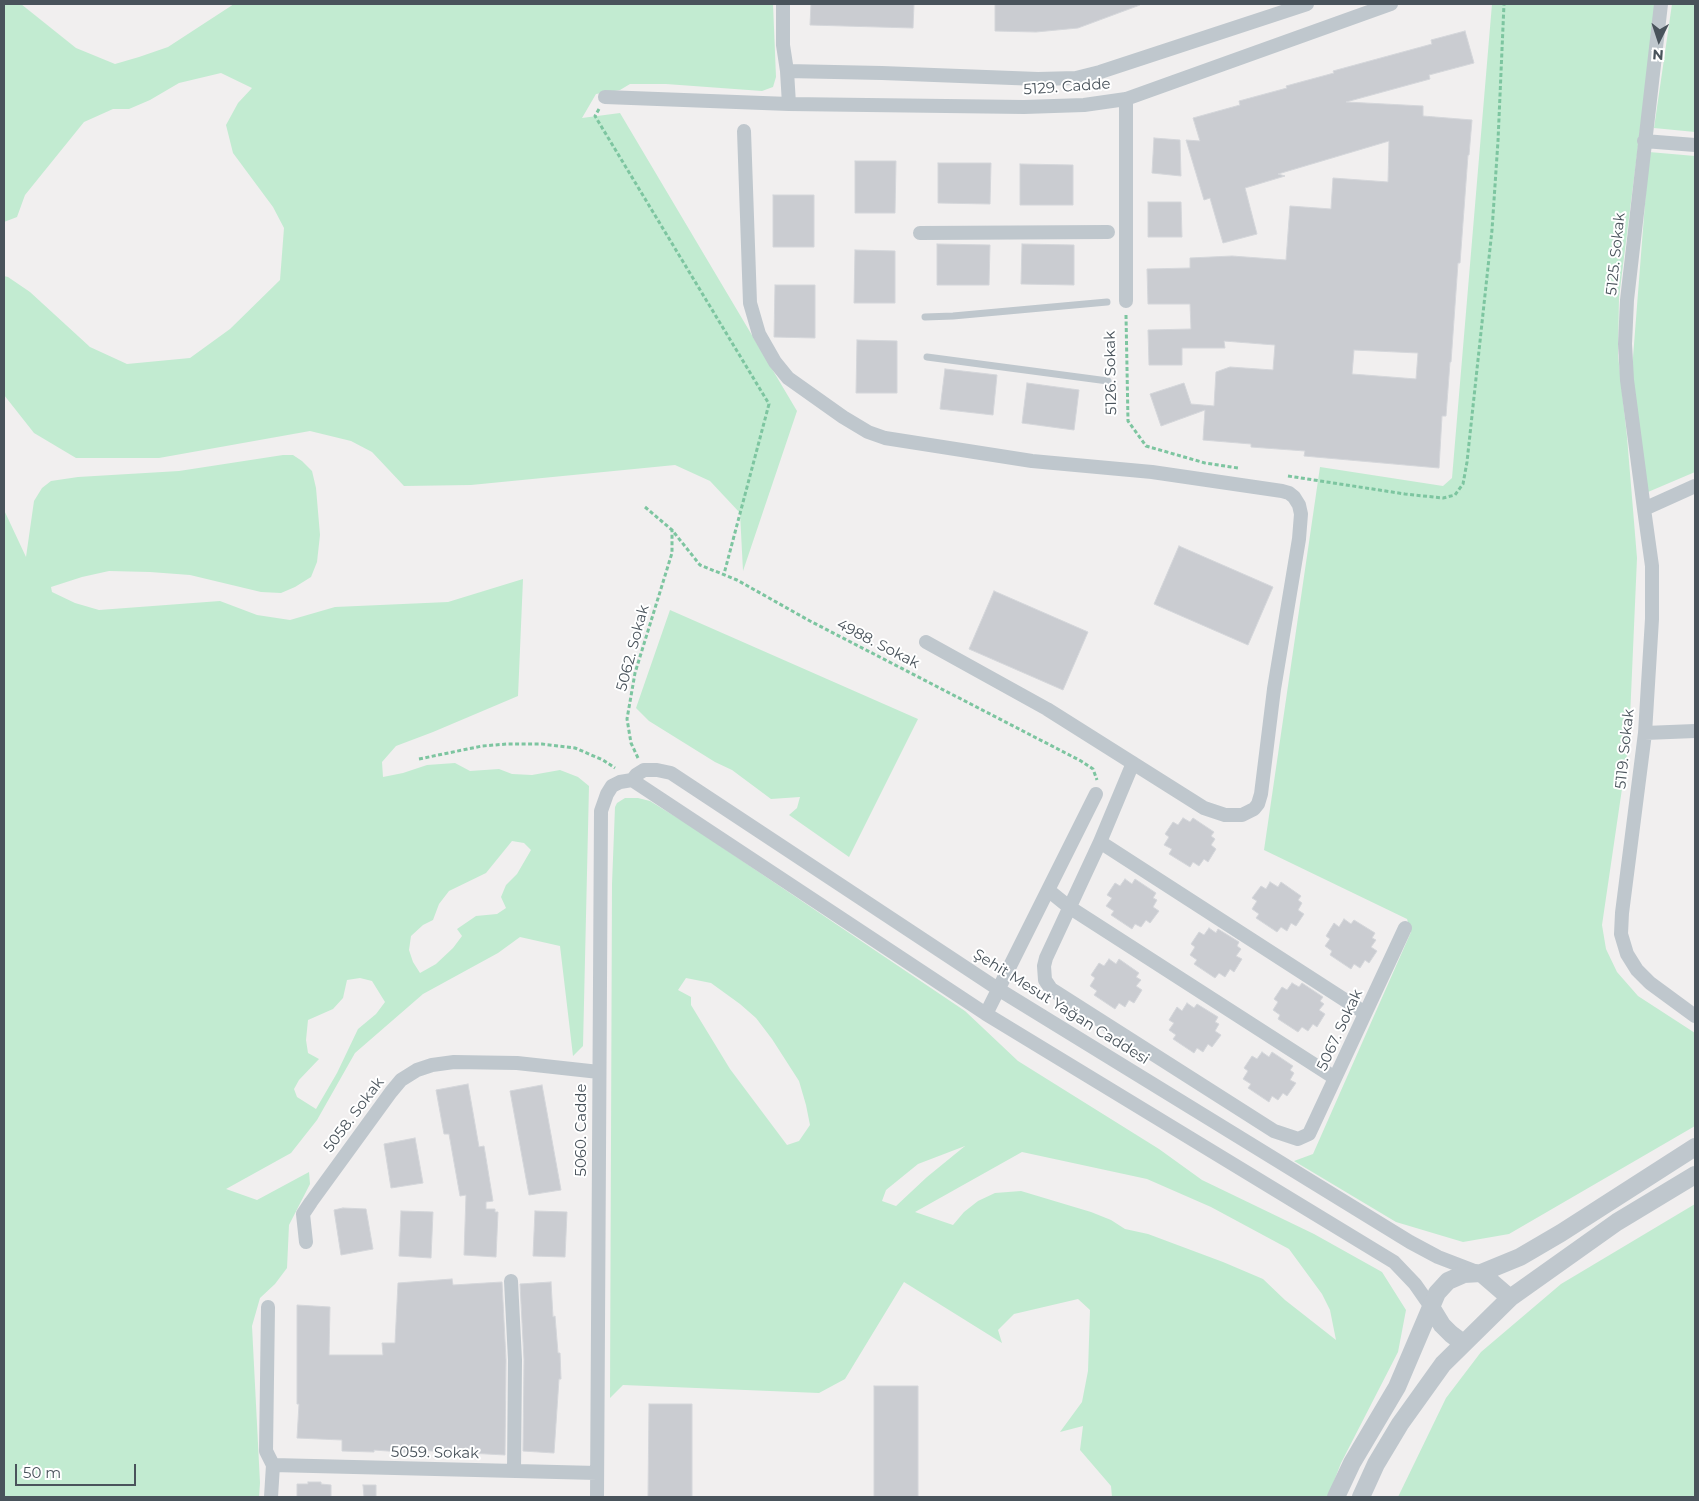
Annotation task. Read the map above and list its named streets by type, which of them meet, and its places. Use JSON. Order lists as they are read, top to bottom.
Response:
{
  "streets": {
    "street": [
      "5129. Cadde",
      "5125. Sokak",
      "5119. Sokak",
      "Şehit Mesut Yağan Caddesi",
      "5067. Sokak",
      "5058. Sokak",
      "5060. Cadde",
      "5059. Sokak"
    ],
    "path": ["5126. Sokak", "4988. Sokak", "5062. Sokak"]
  },
  "crossings": [
    ["5125. Sokak", "5119. Sokak"],
    ["4988. Sokak", "5062. Sokak"],
    ["5062. Sokak", "Şehit Mesut Yağan Caddesi"],
    ["5058. Sokak", "5060. Cadde"],
    ["5060. Cadde", "5059. Sokak"]
  ],
  "scale_bar": "50 m",
  "north": "bottom"
}
